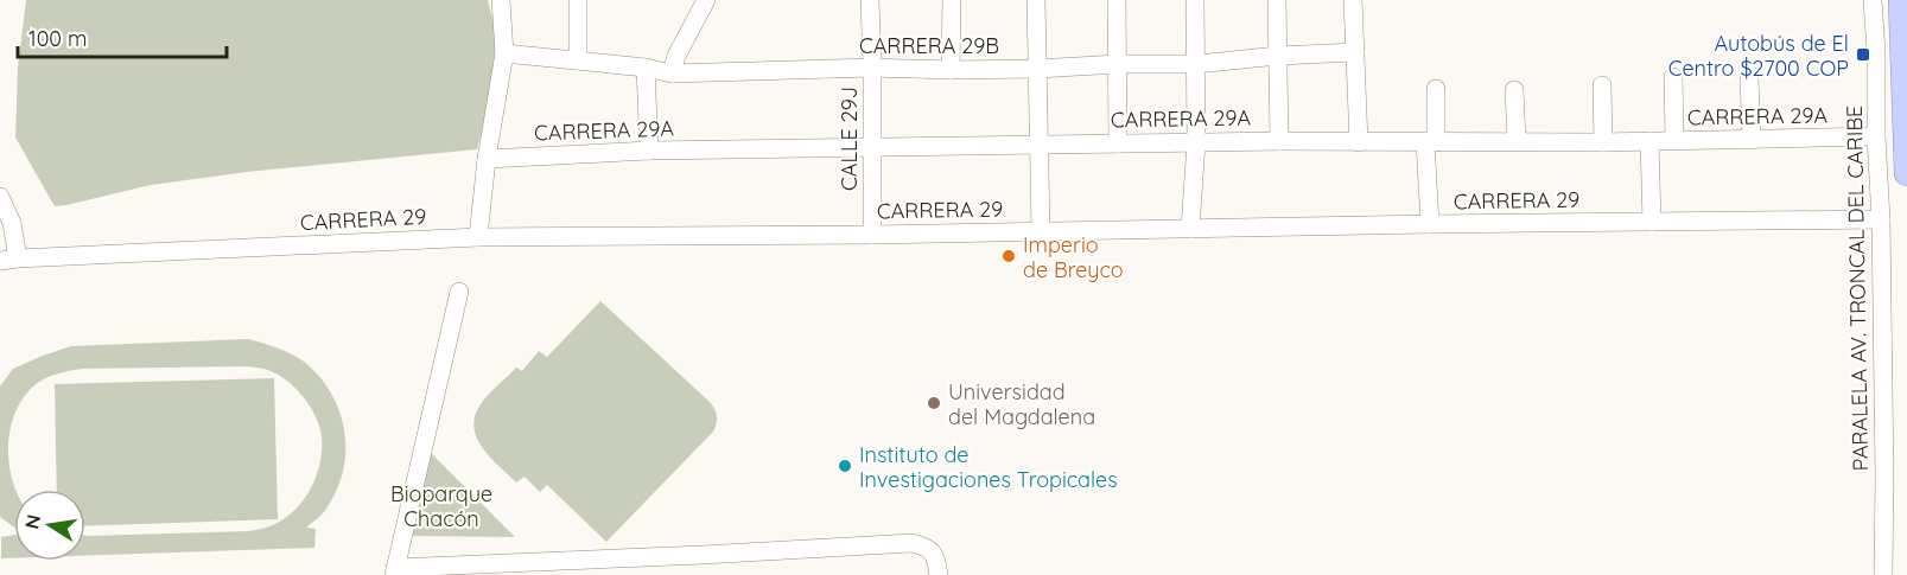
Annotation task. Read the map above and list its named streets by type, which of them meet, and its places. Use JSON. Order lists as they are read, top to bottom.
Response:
{
  "streets": {
    "street": [
      "CARRERA 29B",
      "CARRERA 29A",
      "CALLE 29J",
      "CARRERA 29",
      "PARALELA AV. TRONCAL DEL CARIBE"
    ]
  },
  "crossings": [
    ["CARRERA 29B", "CALLE 29J"],
    ["CARRERA 29A", "CALLE 29J"],
    ["CARRERA 29A", "PARALELA AV. TRONCAL DEL CARIBE"],
    ["CALLE 29J", "CARRERA 29"],
    ["CARRERA 29", "PARALELA AV. TRONCAL DEL CARIBE"]
  ],
  "parks": ["Bioparque Chacón"],
  "places": {
    "transit": ["Autobús de El Centro $2700 COP"],
    "other": ["Imperio de Breyco", "Universidad del Magdalena", "Instituto de Investigaciones Tropicales"]
  },
  "scale_bar": "100 m",
  "north": "left"
}
